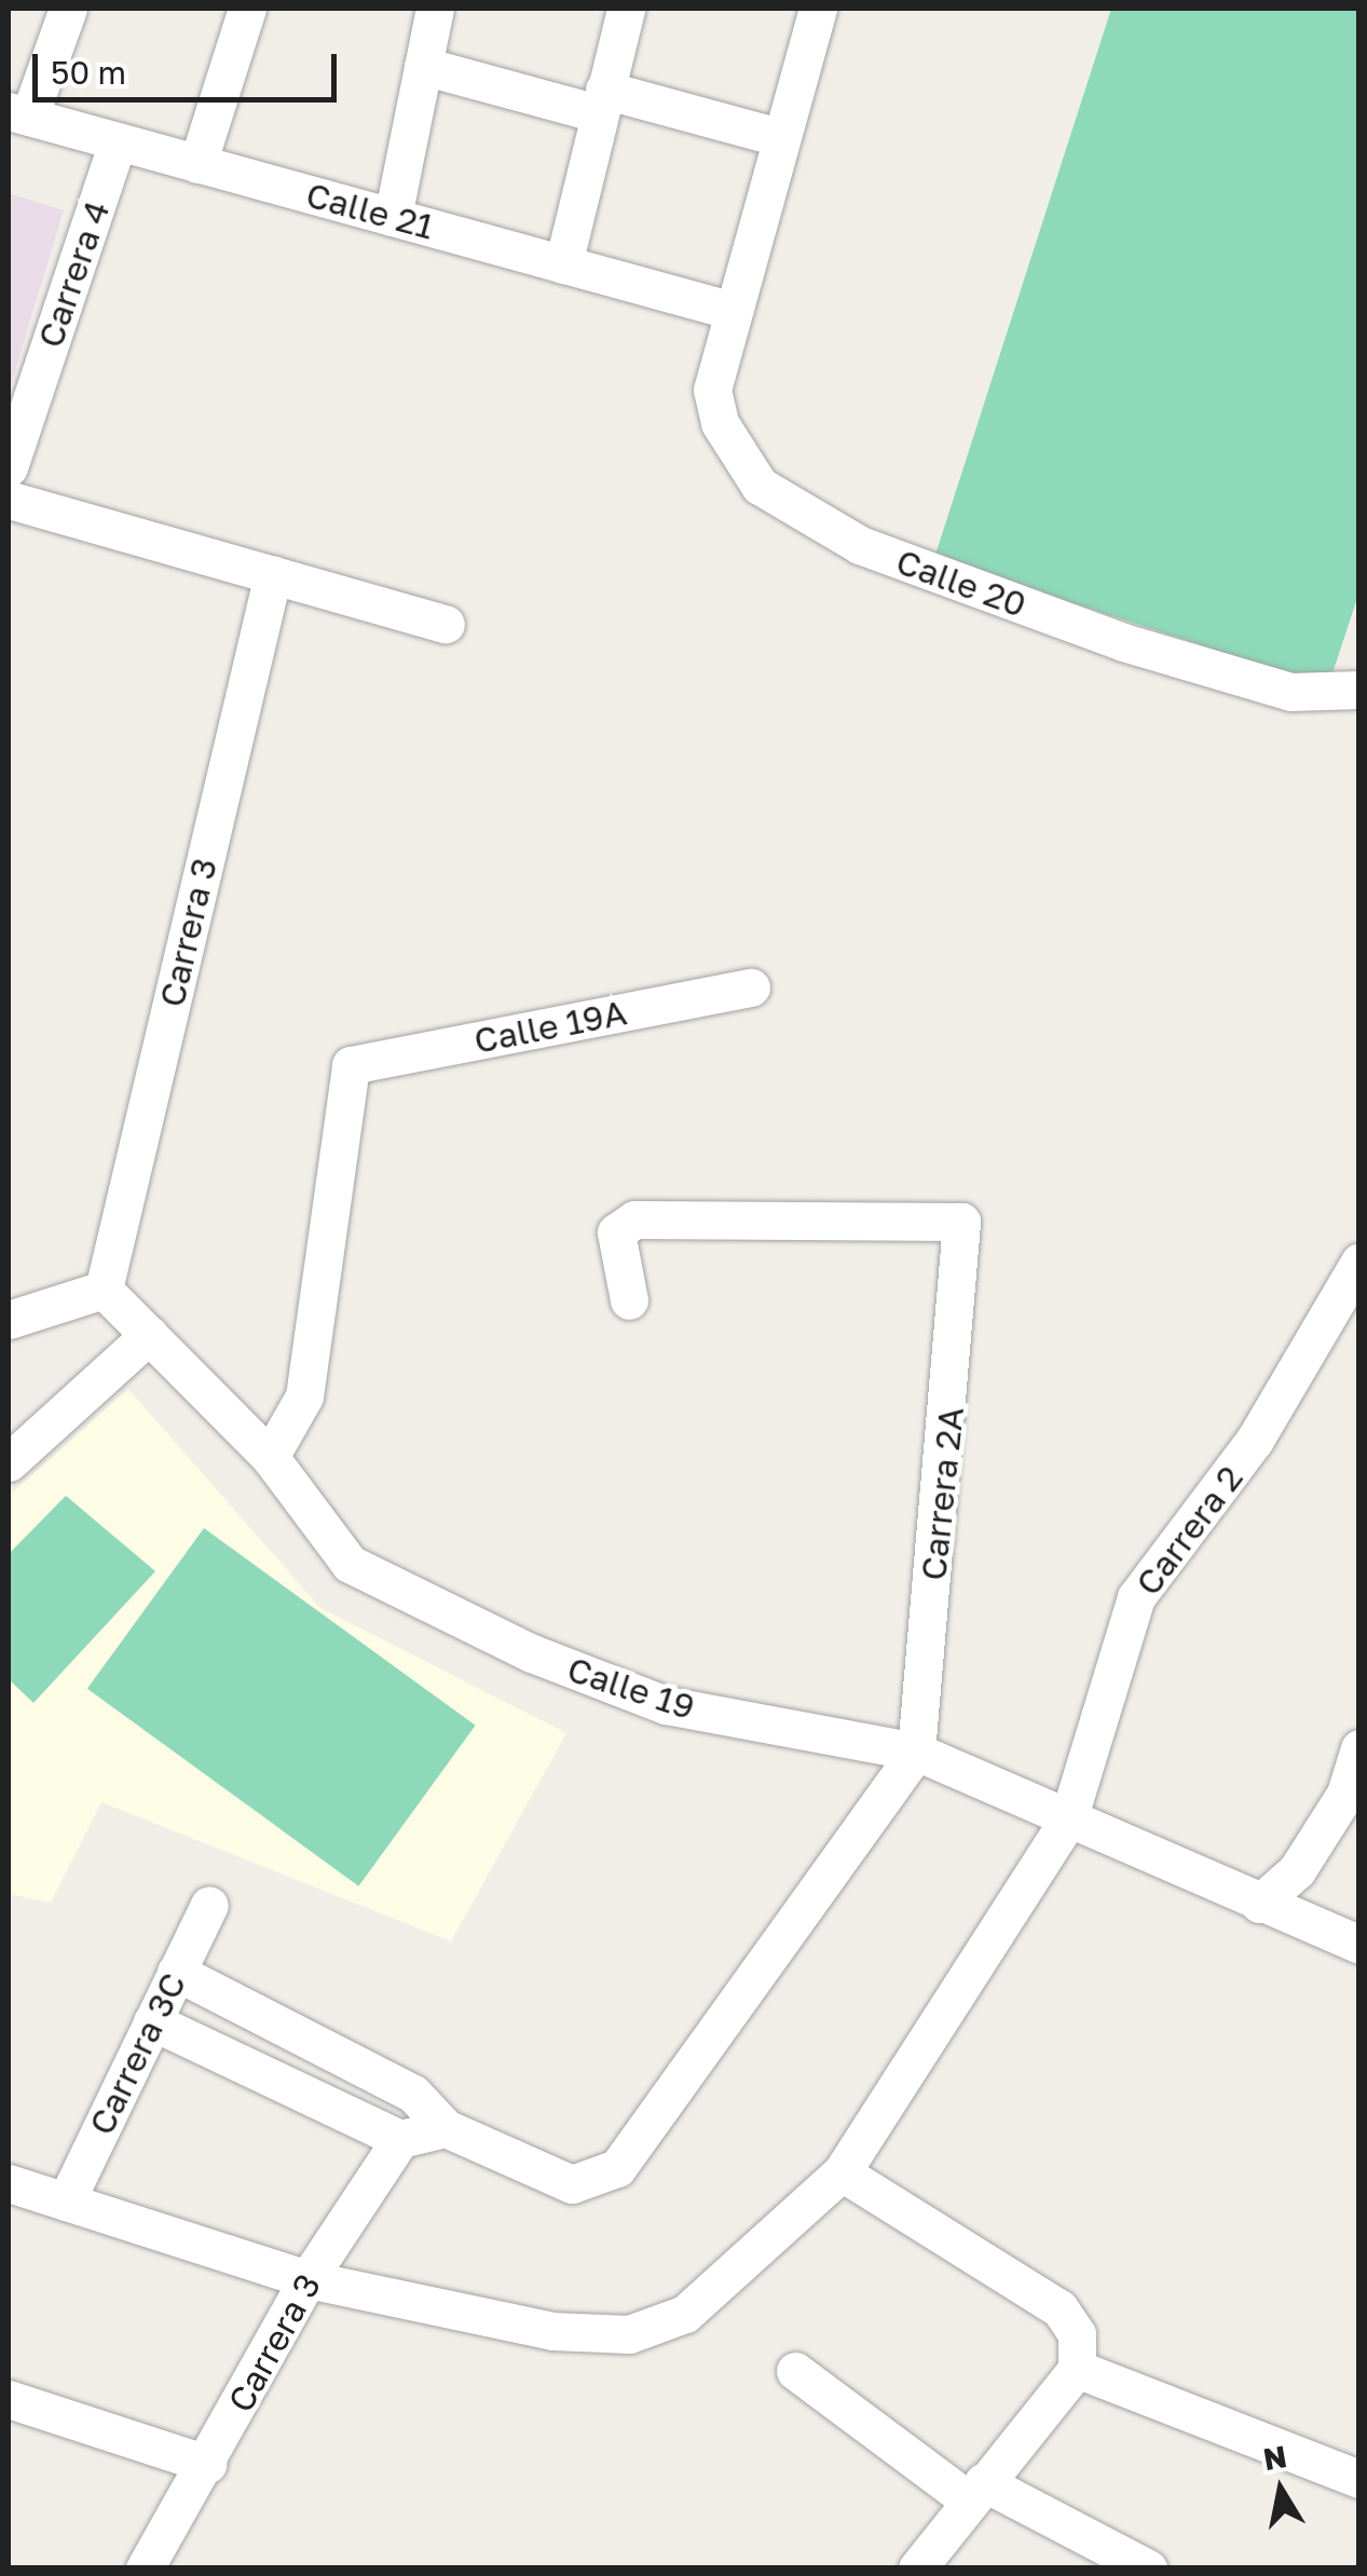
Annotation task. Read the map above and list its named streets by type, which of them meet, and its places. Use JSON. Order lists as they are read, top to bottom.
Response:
{
  "streets": {
    "street": [
      "Calle 21",
      "Carrera 4",
      "Calle 20",
      "Carrera 3",
      "Calle 19A",
      "Carrera 2A",
      "Carrera 2",
      "Calle 19",
      "Carrera 3C"
    ]
  },
  "crossings": [
    ["Calle 21", "Carrera 4"],
    ["Calle 21", "Calle 20"],
    ["Carrera 3", "Carrera 2"],
    ["Carrera 3", "Calle 19"],
    ["Calle 19A", "Calle 19"],
    ["Carrera 2A", "Calle 19"],
    ["Carrera 2", "Calle 19"],
    ["Carrera 2", "Carrera 3C"]
  ],
  "scale_bar": "50 m",
  "north": "top"
}
